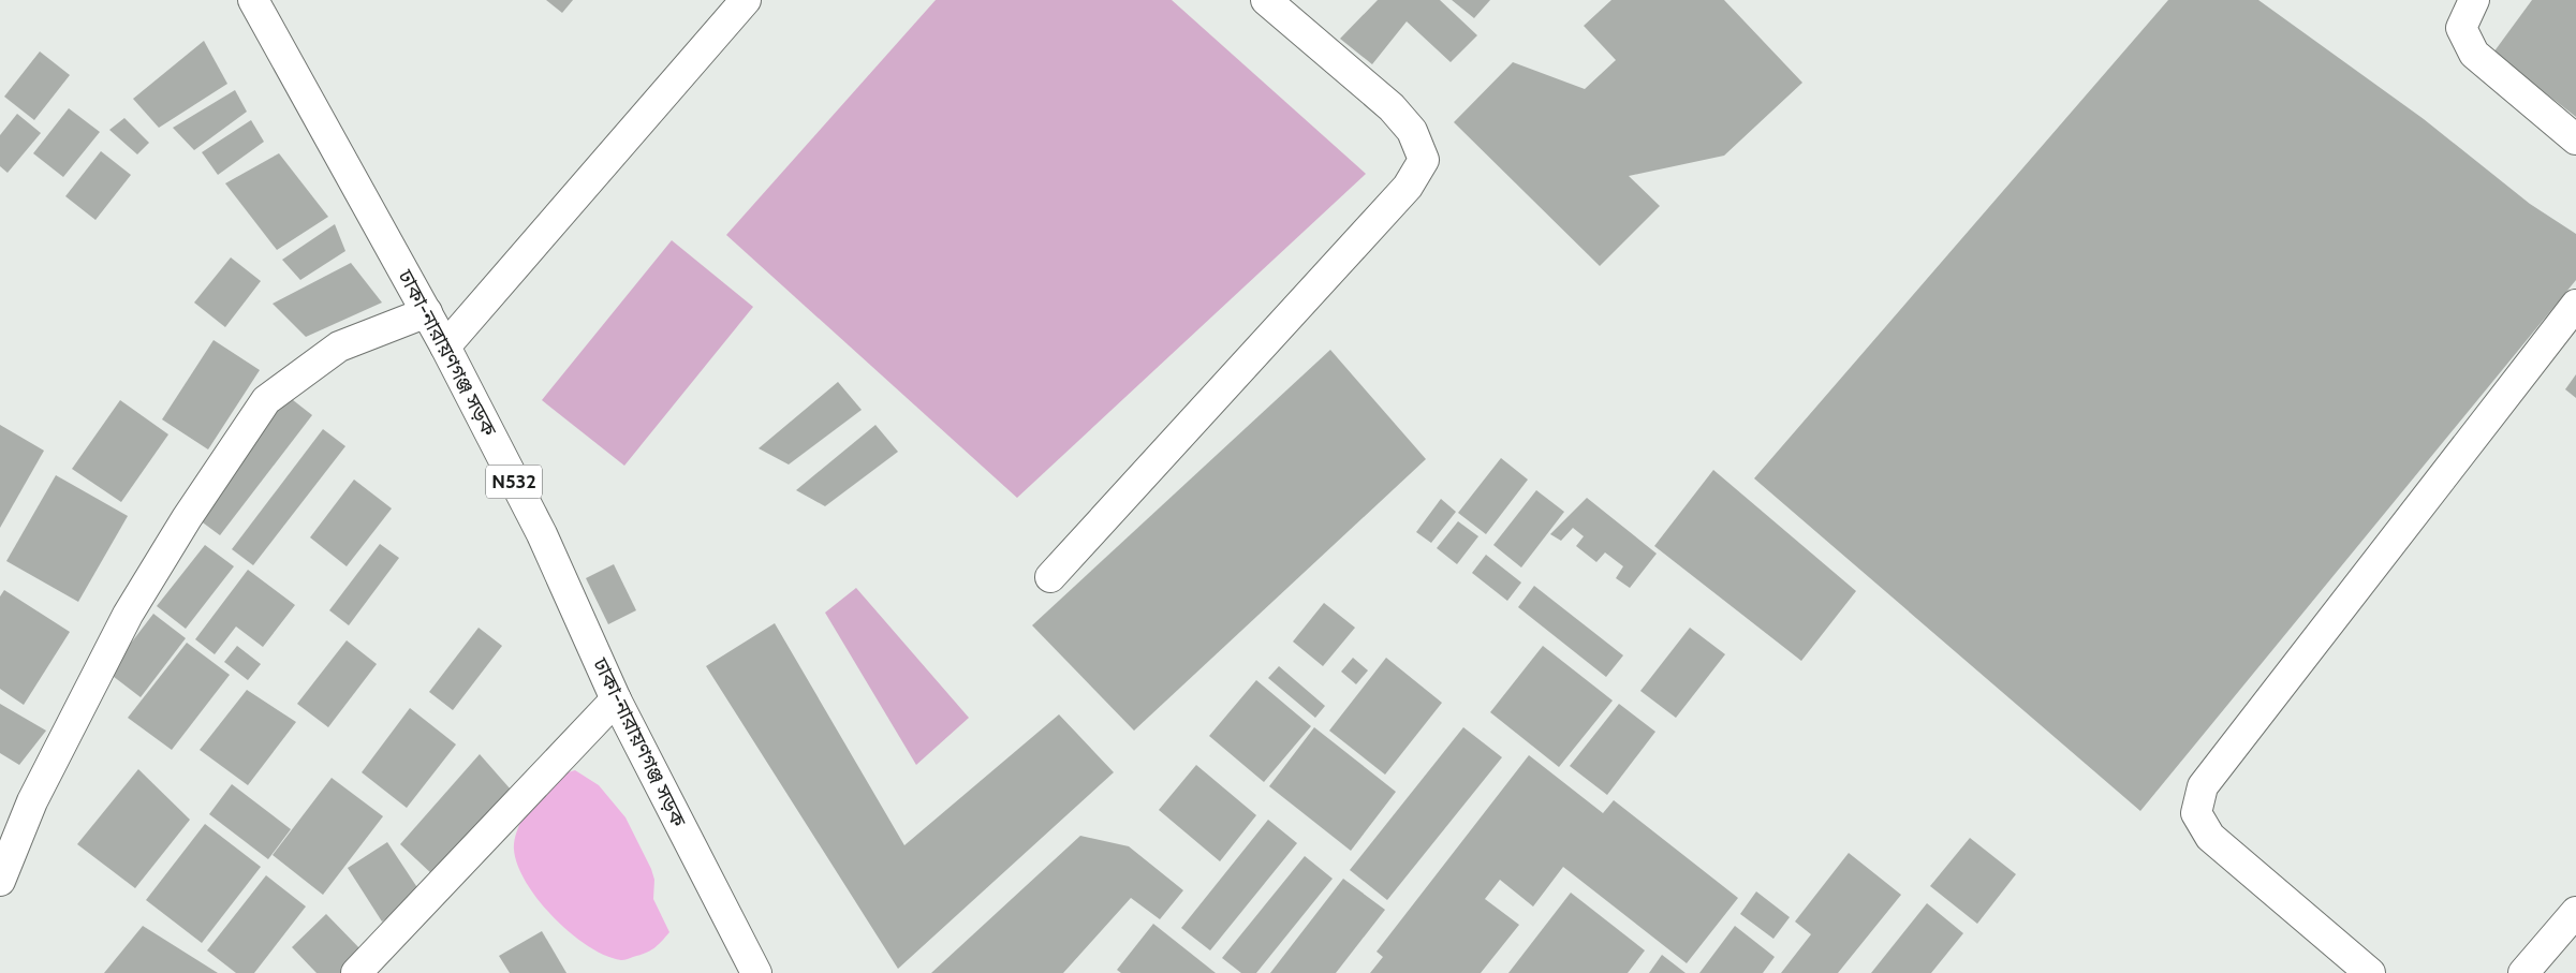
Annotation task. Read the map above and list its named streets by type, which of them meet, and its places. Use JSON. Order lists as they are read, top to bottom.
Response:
{
  "streets": {
    "main road": ["ঢাকা-নারায়ণগঞ্জ সড়ক", "N532"]
  }
}
